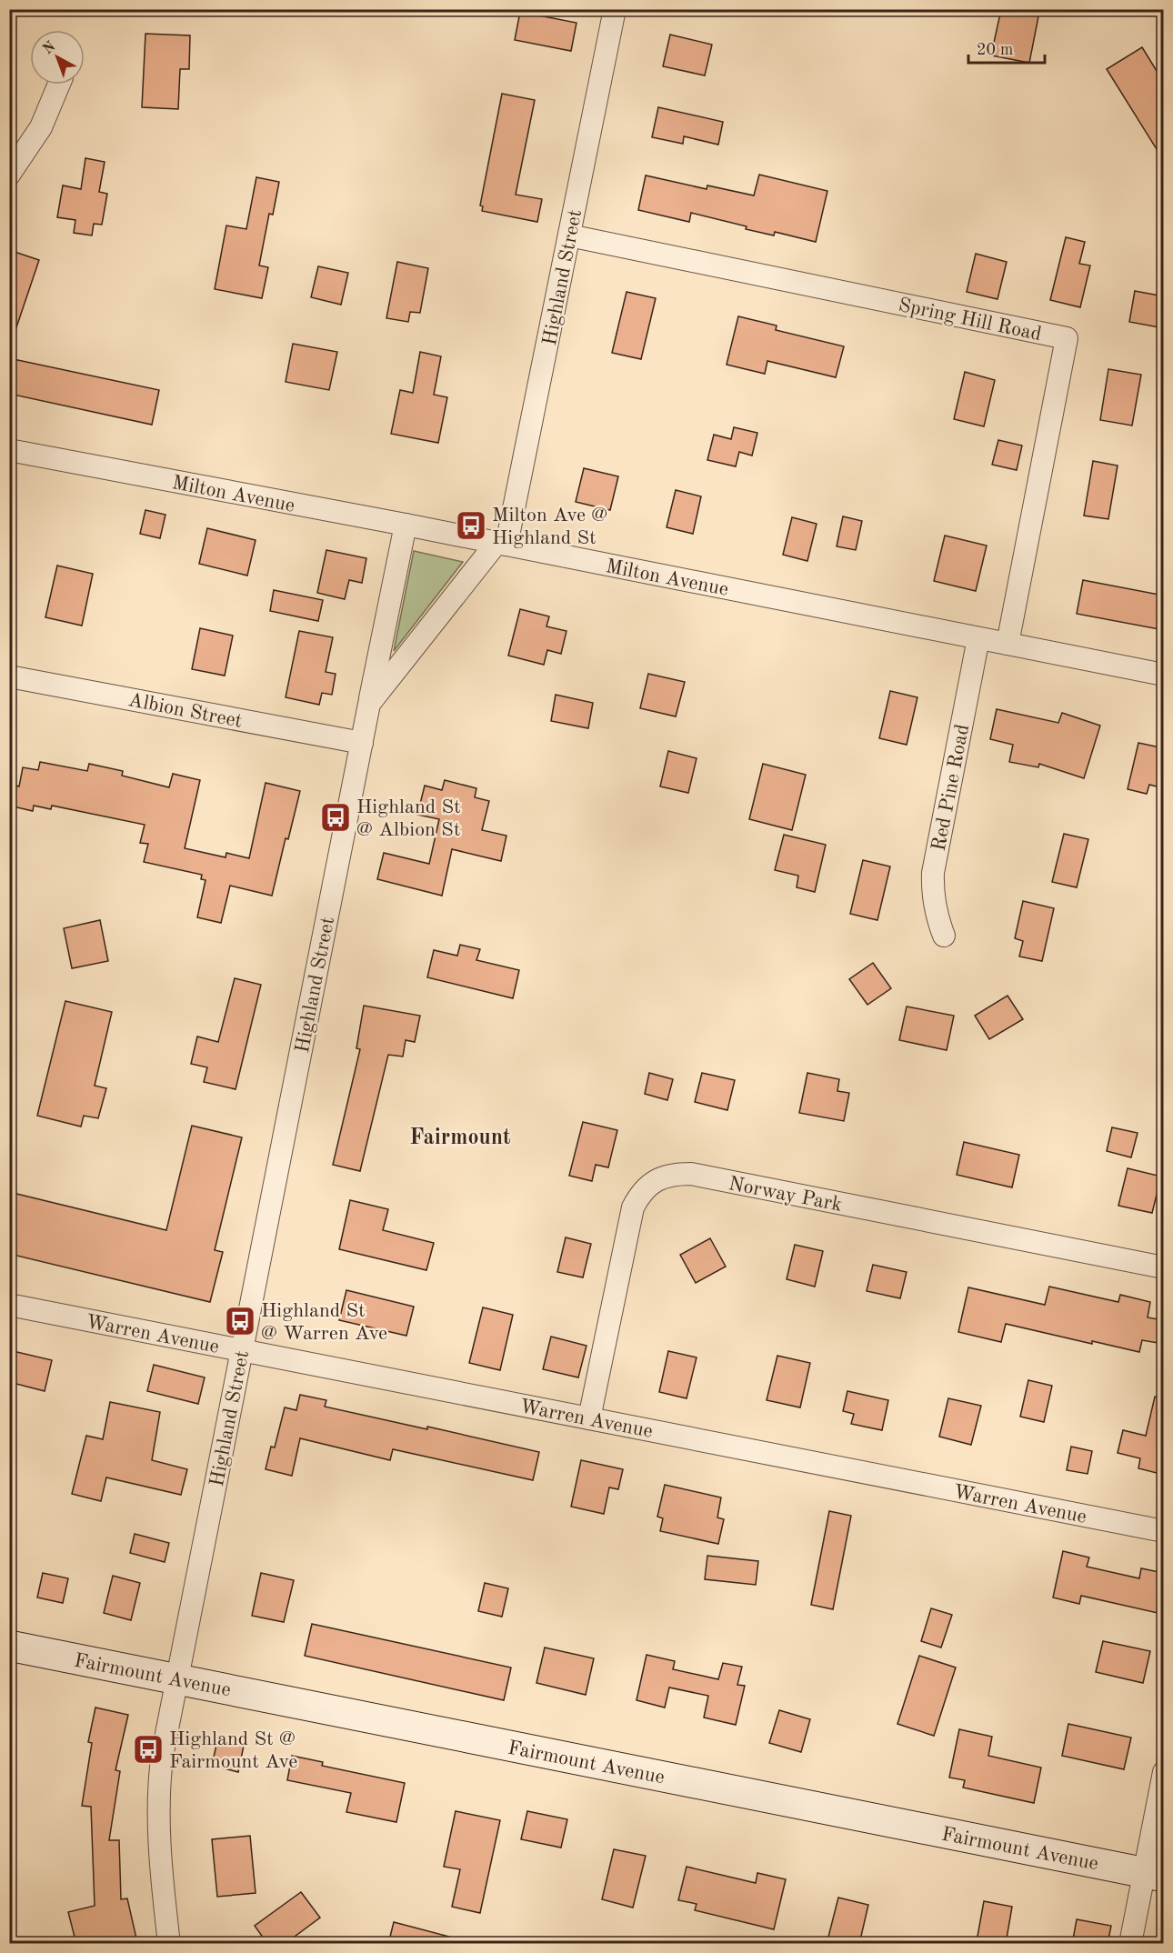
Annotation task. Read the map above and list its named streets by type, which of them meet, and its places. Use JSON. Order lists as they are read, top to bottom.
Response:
{
  "streets": {
    "street": [
      "Highland Street",
      "Spring Hill Road",
      "Milton Avenue",
      "Albion Street",
      "Red Pine Road",
      "Norway Park",
      "Warren Avenue",
      "Fairmount Avenue"
    ]
  },
  "crossings": [
    ["Highland Street", "Spring Hill Road"],
    ["Highland Street", "Milton Avenue"],
    ["Highland Street", "Albion Street"],
    ["Highland Street", "Warren Avenue"],
    ["Highland Street", "Fairmount Avenue"],
    ["Spring Hill Road", "Milton Avenue"],
    ["Milton Avenue", "Red Pine Road"],
    ["Norway Park", "Warren Avenue"]
  ],
  "districts": ["Fairmount"],
  "places": {
    "bus stop": [
      "Milton Ave @ Highland St",
      "Highland St @ Albion St",
      "Highland St @ Warren Ave",
      "Highland St @ Fairmount Ave"
    ]
  },
  "scale_bar": "20 m",
  "north": "top left"
}
